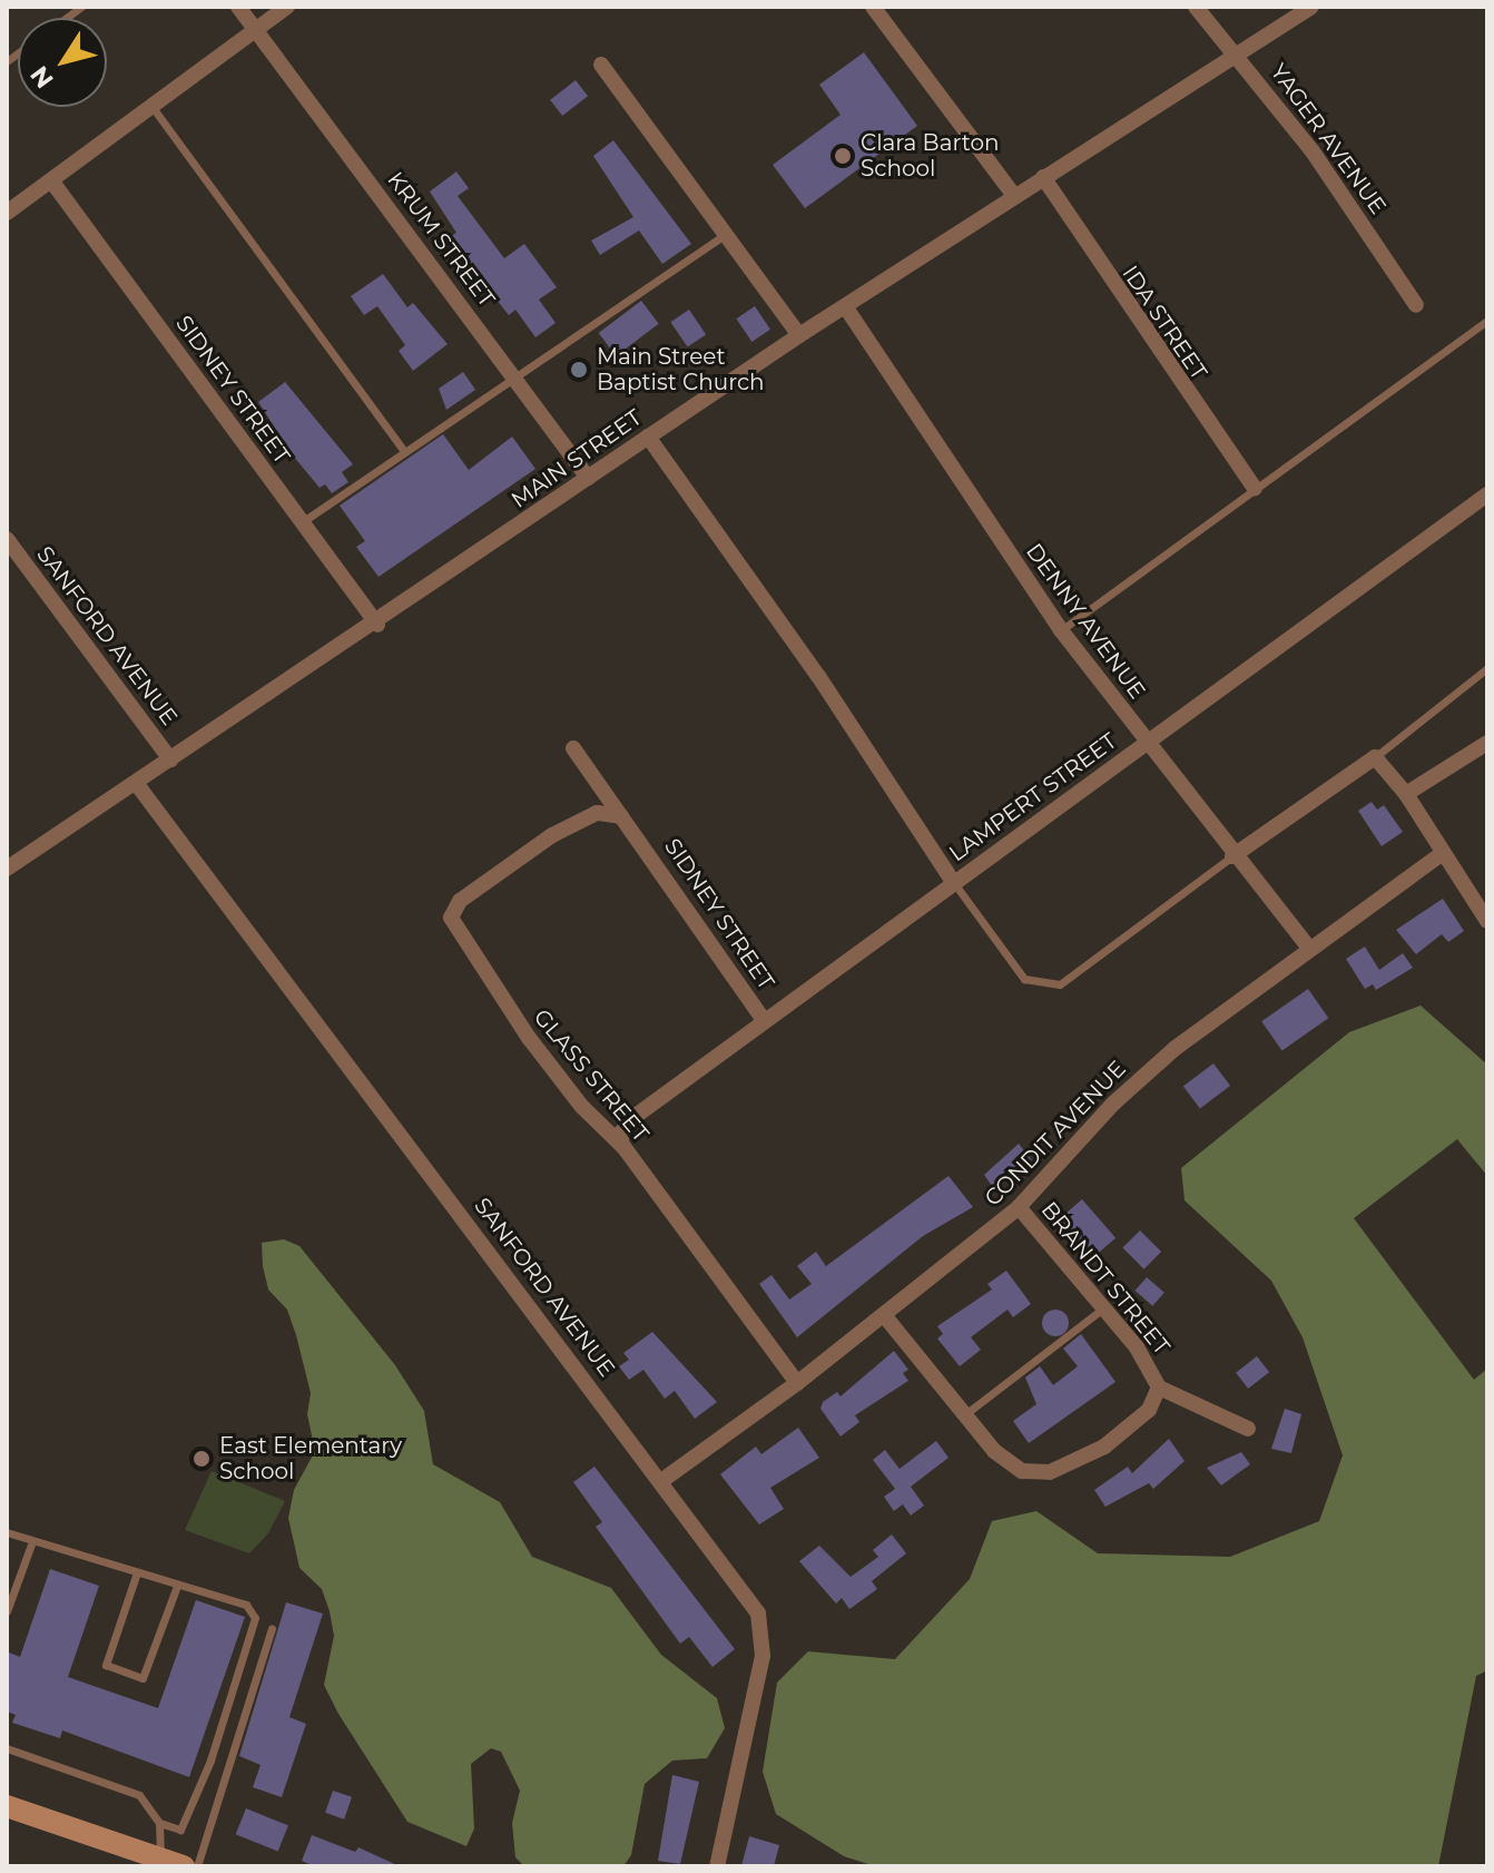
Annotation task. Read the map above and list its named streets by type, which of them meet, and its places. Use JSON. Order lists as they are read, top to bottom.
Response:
{
  "streets": {
    "street": [
      "YAGER AVENUE",
      "KRUM STREET",
      "IDA STREET",
      "SIDNEY STREET",
      "MAIN STREET",
      "DENNY AVENUE",
      "SANFORD AVENUE",
      "LAMPERT STREET",
      "GLASS STREET",
      "CONDIT AVENUE",
      "BRANDT STREET"
    ]
  },
  "crossings": [
    ["YAGER AVENUE", "MAIN STREET"],
    ["KRUM STREET", "MAIN STREET"],
    ["IDA STREET", "MAIN STREET"],
    ["SIDNEY STREET", "MAIN STREET"],
    ["SIDNEY STREET", "LAMPERT STREET"],
    ["SIDNEY STREET", "GLASS STREET"],
    ["MAIN STREET", "DENNY AVENUE"],
    ["MAIN STREET", "SANFORD AVENUE"],
    ["DENNY AVENUE", "LAMPERT STREET"],
    ["DENNY AVENUE", "CONDIT AVENUE"],
    ["SANFORD AVENUE", "CONDIT AVENUE"],
    ["LAMPERT STREET", "GLASS STREET"],
    ["GLASS STREET", "CONDIT AVENUE"],
    ["CONDIT AVENUE", "BRANDT STREET"]
  ],
  "places": ["Clara Barton School", "Main Street Baptist Church", "East Elementary School"],
  "north": "bottom left"
}
